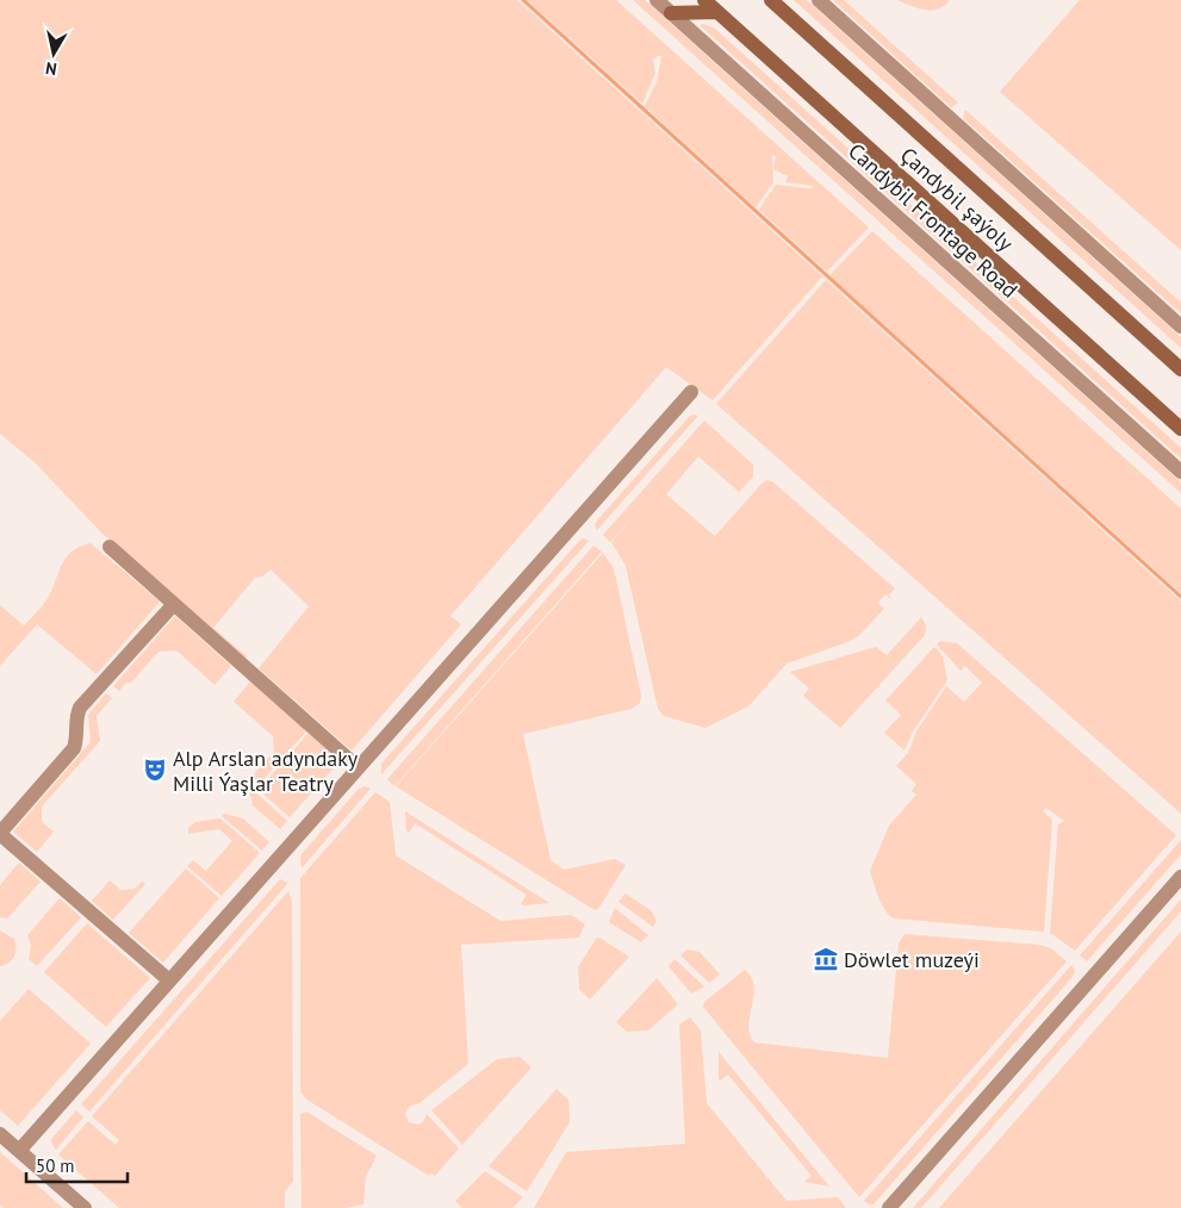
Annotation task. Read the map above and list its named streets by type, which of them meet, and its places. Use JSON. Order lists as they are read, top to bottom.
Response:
{
  "streets": {
    "main road": ["Çandybil şaýoly"],
    "street": ["Candybil Frontage Road"]
  },
  "places": {
    "theatre": ["Alp Arslan adyndaky Milli Ýaşlar Teatry"],
    "museum": ["Döwlet muzeýi"]
  },
  "scale_bar": "50 m",
  "north": "bottom"
}
